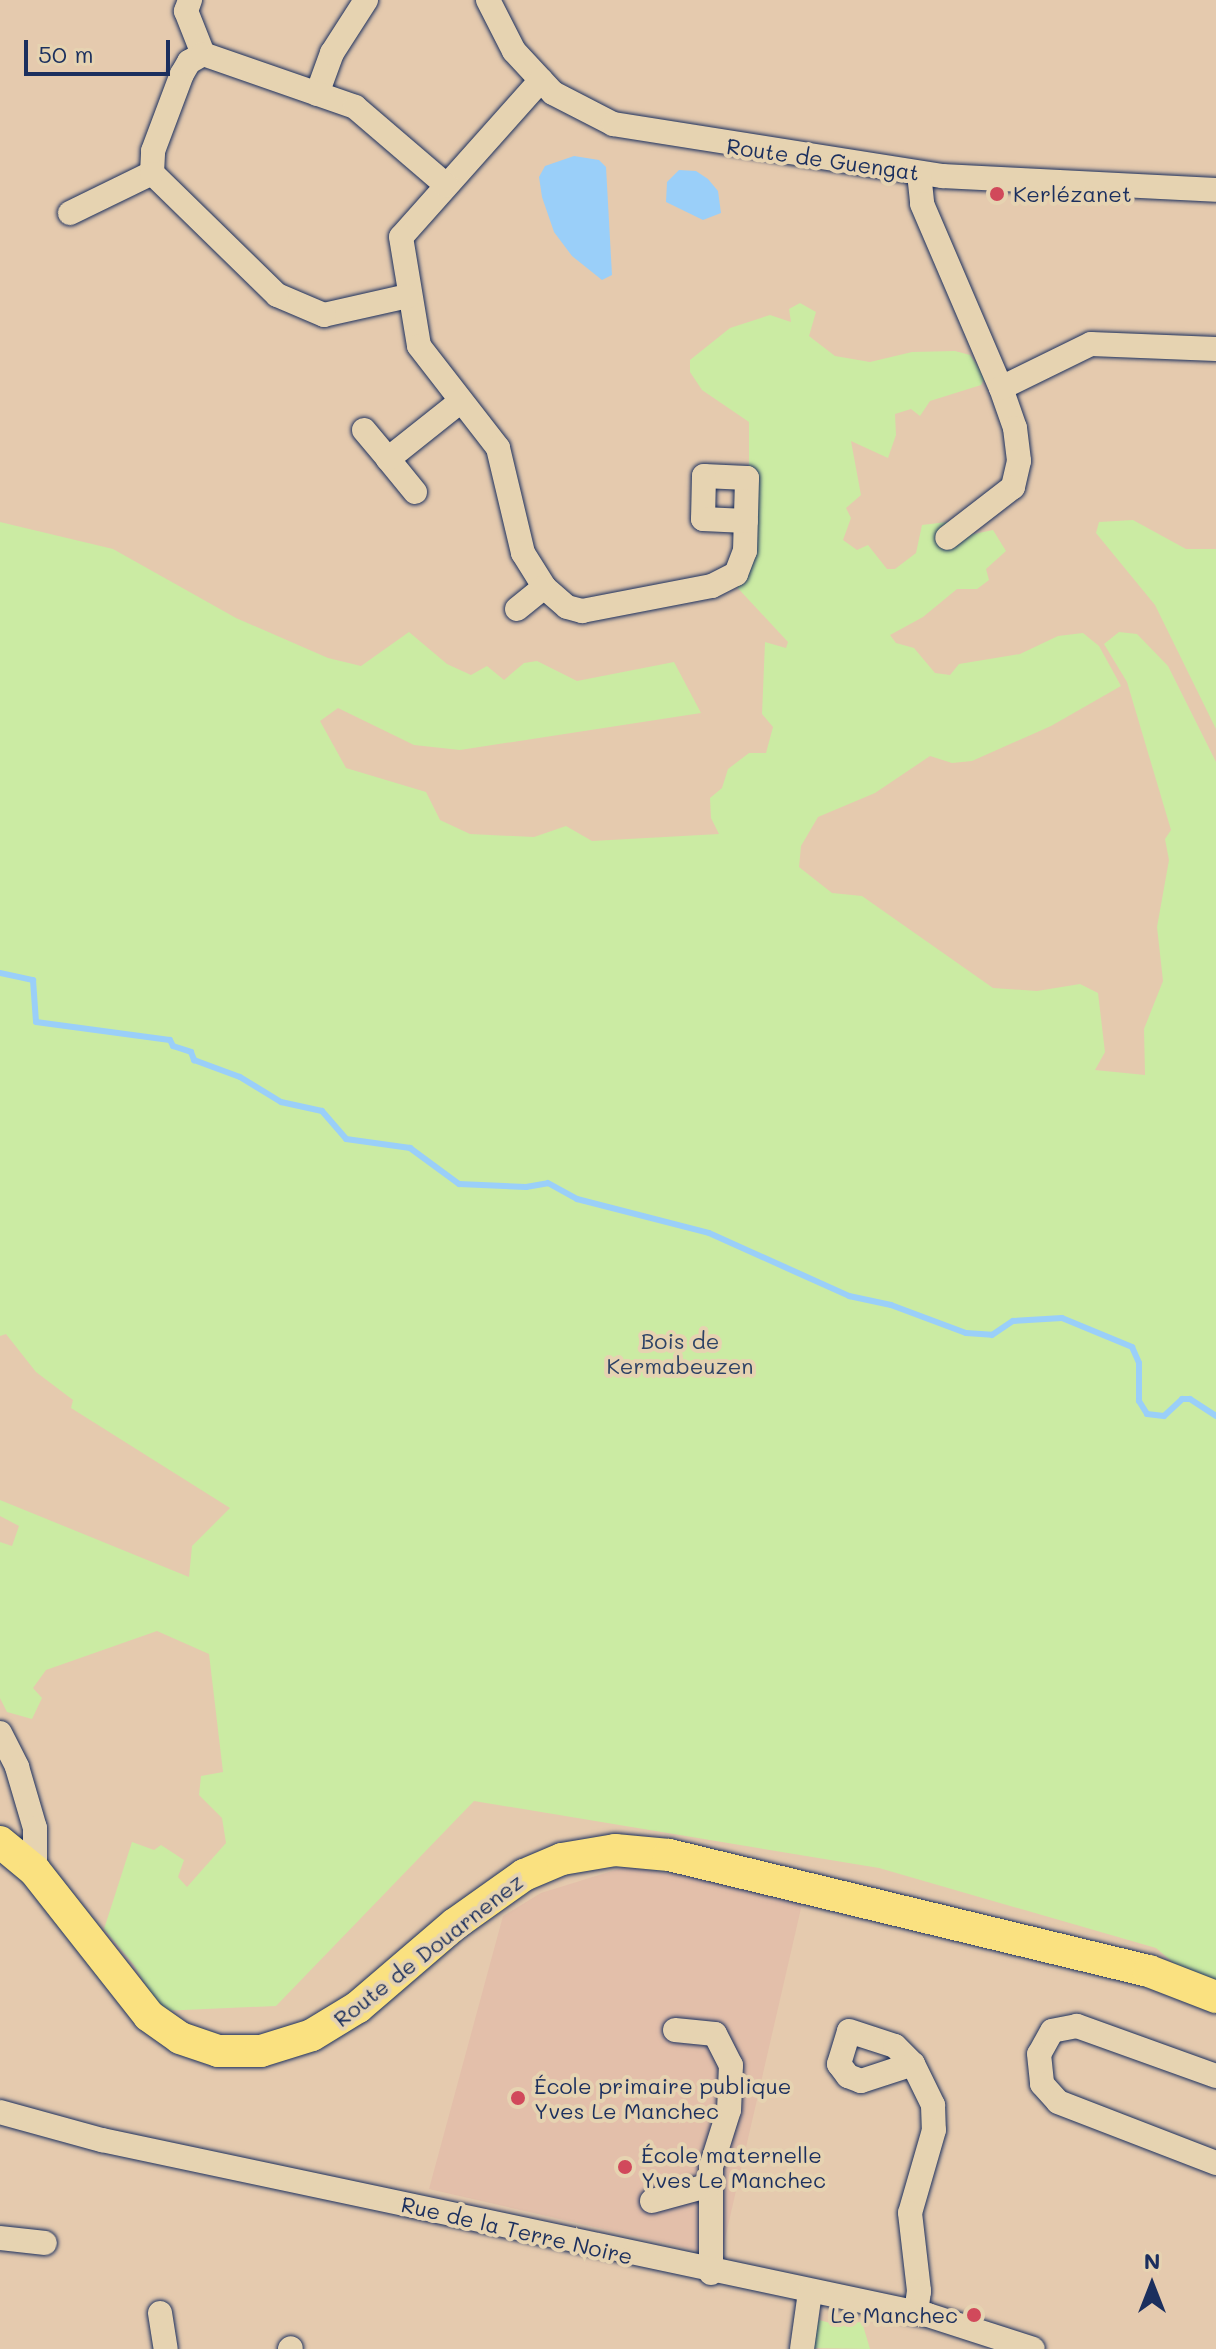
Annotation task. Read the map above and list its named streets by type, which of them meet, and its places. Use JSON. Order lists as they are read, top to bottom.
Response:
{
  "streets": {
    "main road": ["Route de Douarnenez"],
    "street": ["Route de Guengat", "Rue de la Terre Noire"]
  },
  "parks": ["Bois de Kermabeuzen"],
  "places": [
    "Kerlézanet",
    "École primaire publique Yves Le Manchec",
    "École maternelle Yves Le Manchec",
    "Le Manchec"
  ],
  "scale_bar": "50 m",
  "north": "top"
}
